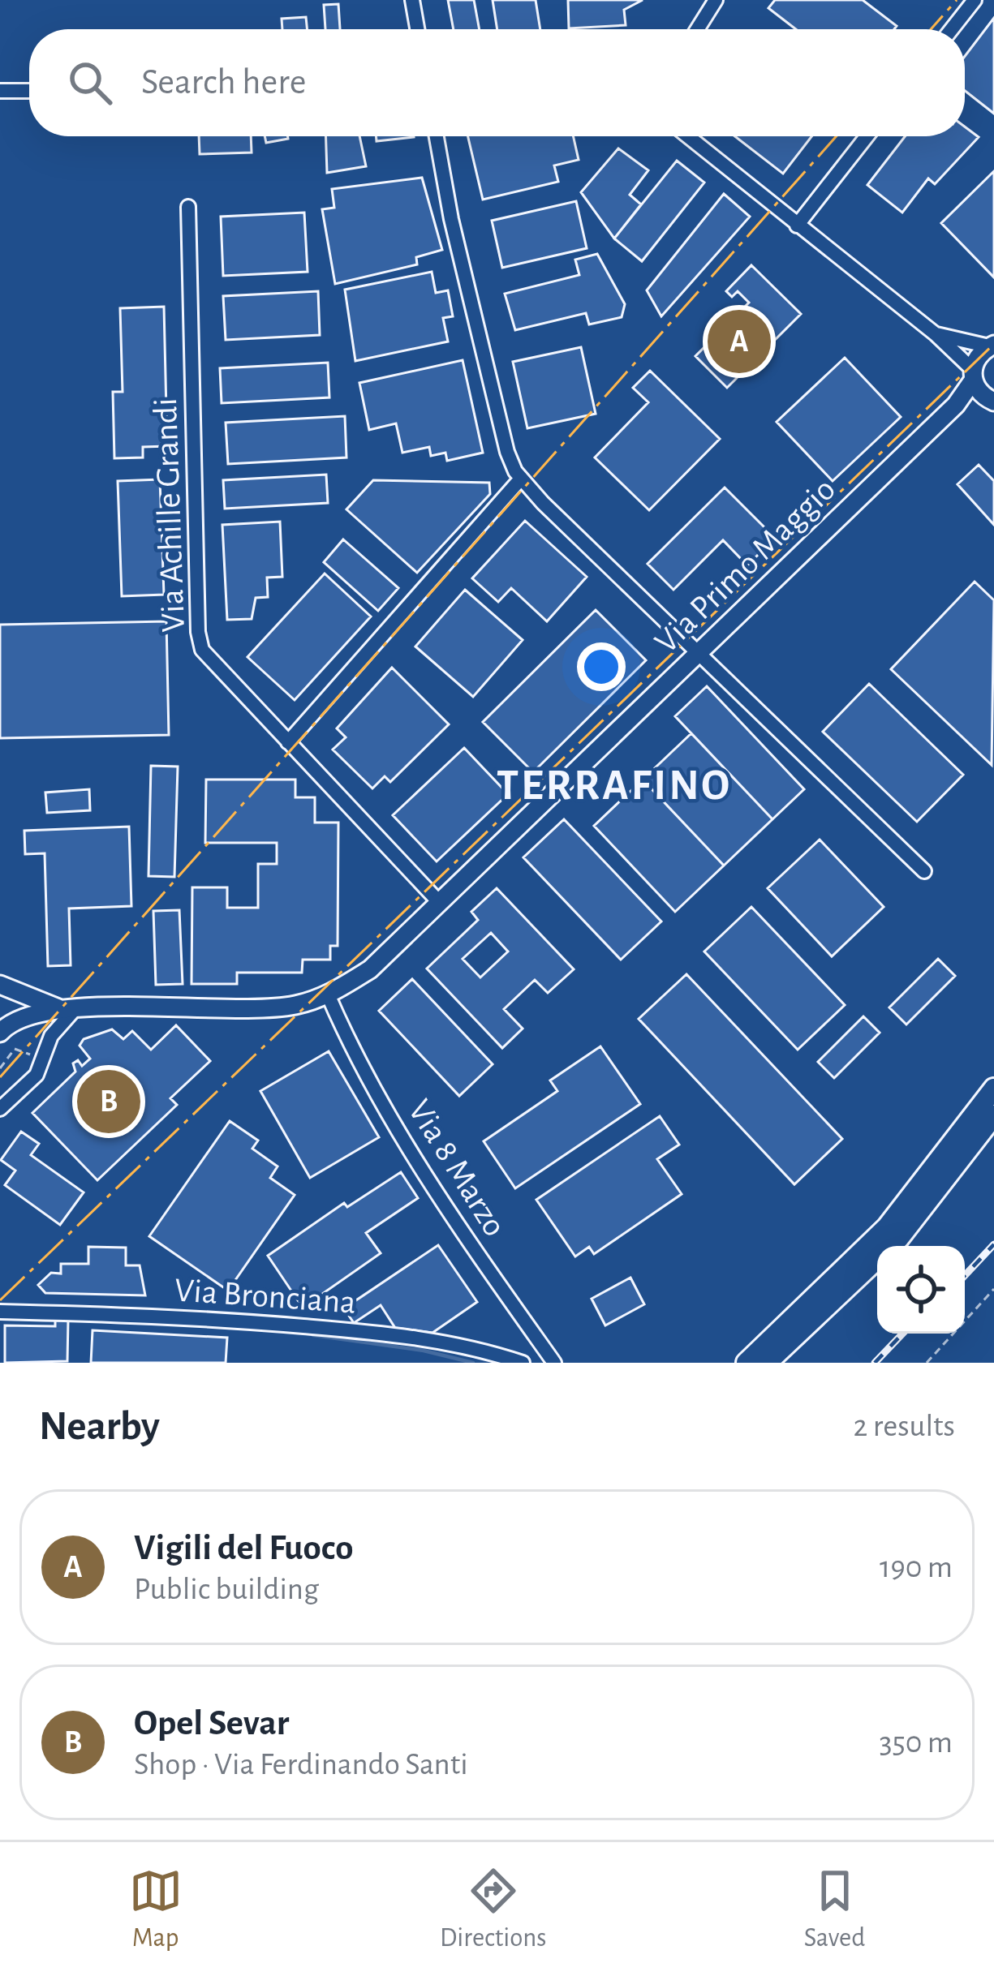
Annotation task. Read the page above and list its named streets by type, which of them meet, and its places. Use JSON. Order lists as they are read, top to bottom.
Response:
{
  "streets": {
    "main road": ["Via Primo Maggio"],
    "street": ["Via Achille Grandi", "Via 8 Marzo", "Via Bronciana"]
  },
  "crossings": [
    ["Via Achille Grandi", "Via Primo Maggio"],
    ["Via Primo Maggio", "Via 8 Marzo"]
  ],
  "districts": ["TERRAFINO"],
  "page": {
    "search": "Search here",
    "pins": ["A", "B"],
    "heading": ["Nearby", "2 results"],
    "list": [
      {
        "mark": "A",
        "name": "Vigili del Fuoco",
        "note": "Public building",
        "value": "190 m"
      },
      {
        "mark": "B",
        "name": "Opel Sevar",
        "note": "Shop · Via Ferdinando Santi",
        "value": "350 m"
      }
    ],
    "nav": ["Map", "Directions", "Saved"]
  }
}
